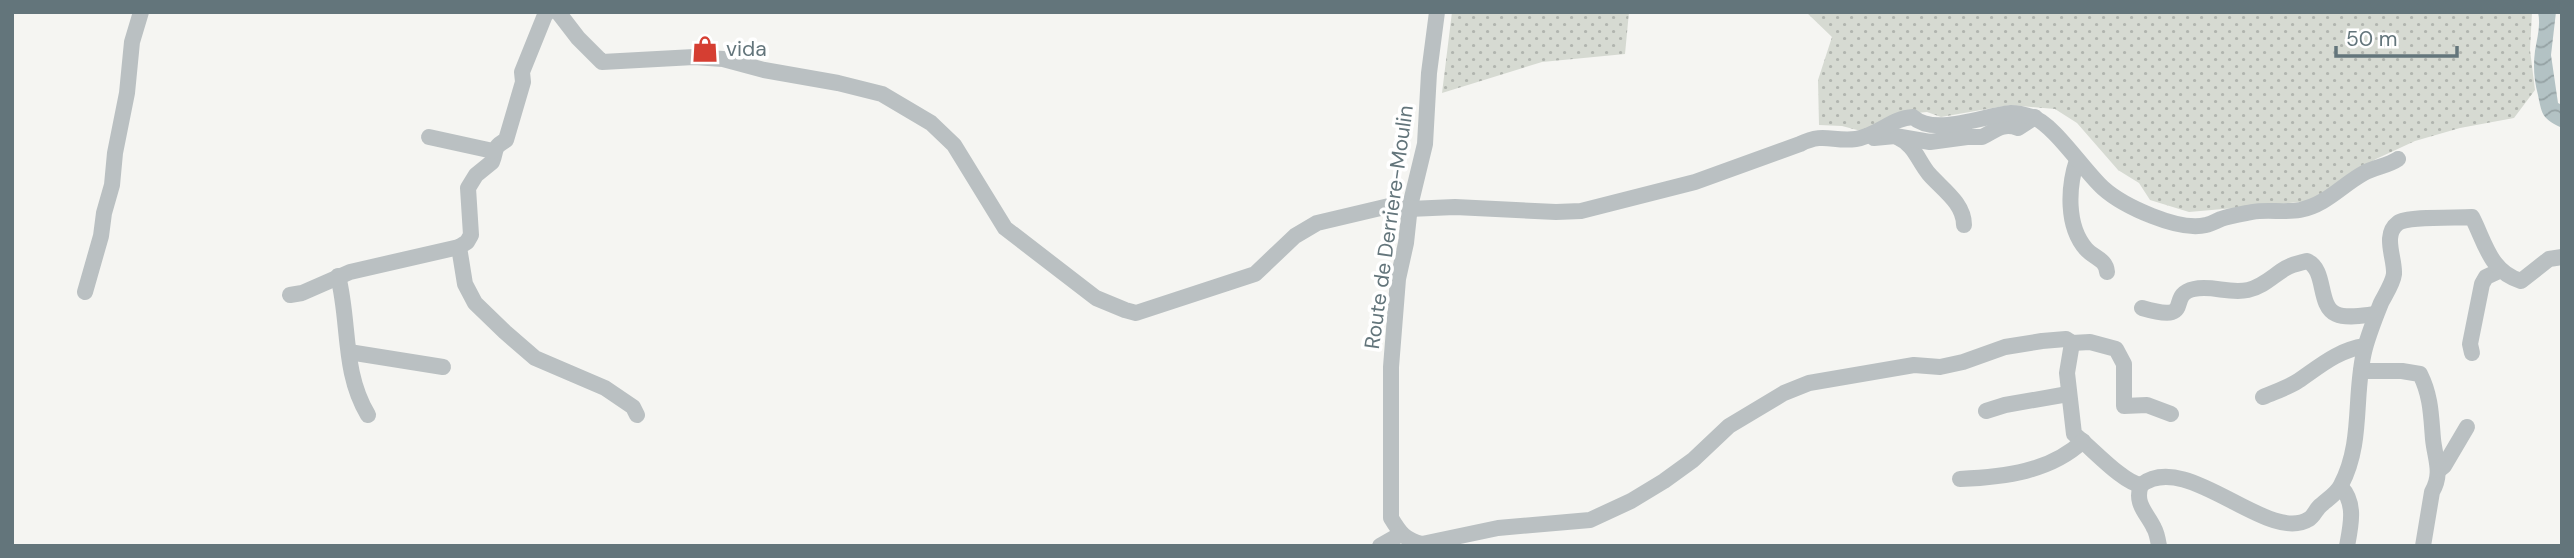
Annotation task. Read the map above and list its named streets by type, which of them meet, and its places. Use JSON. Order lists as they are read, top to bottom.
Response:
{
  "streets": {
    "street": ["Route de Derriere-Moulin"]
  },
  "places": {
    "shop": ["vida"]
  },
  "scale_bar": "50 m"
}
